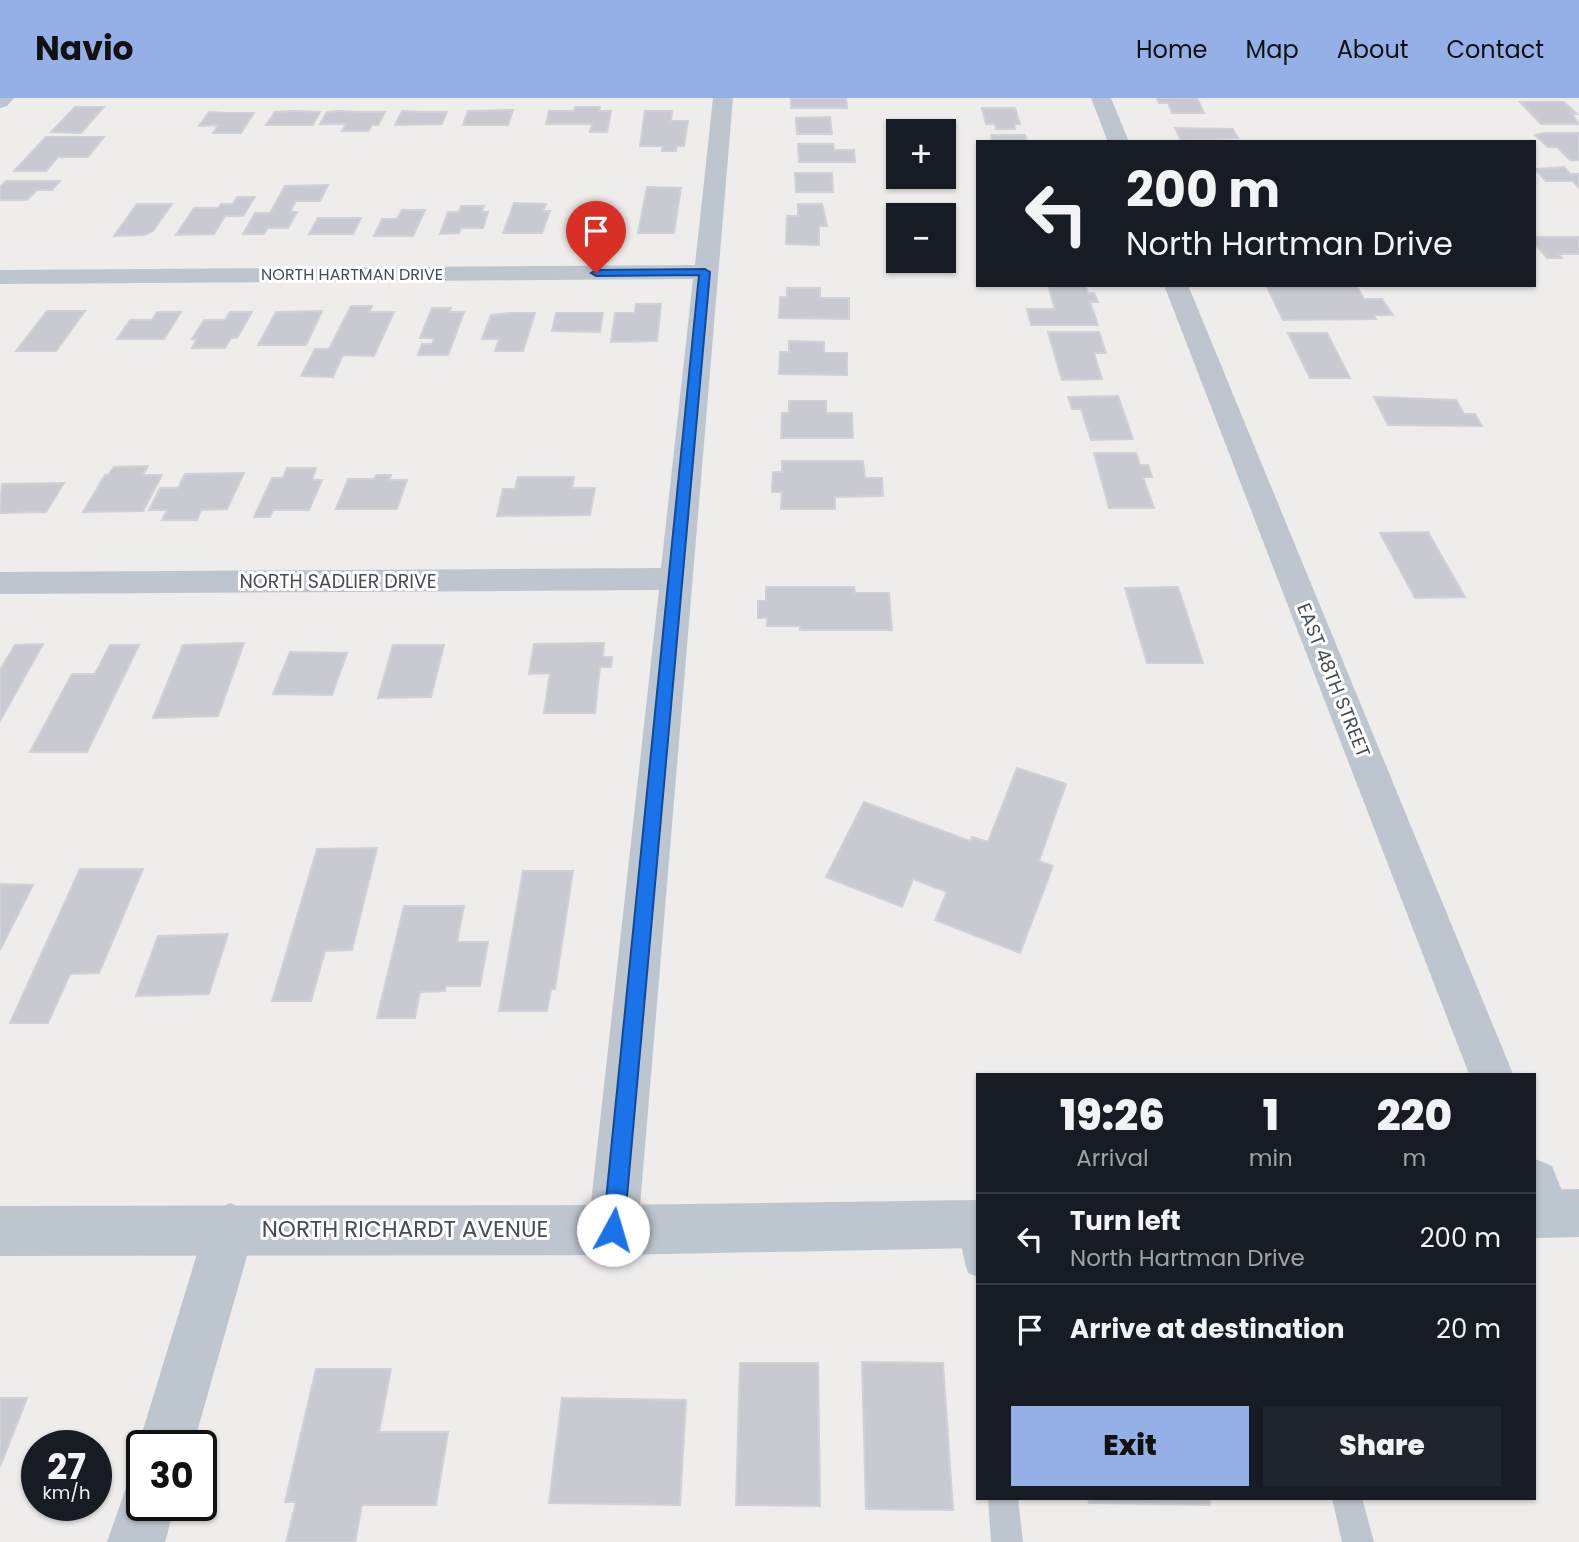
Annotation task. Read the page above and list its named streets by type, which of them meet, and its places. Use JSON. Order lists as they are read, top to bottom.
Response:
{
  "streets": {
    "street": [
      "NORTH HARTMAN DRIVE",
      "NORTH SADLIER DRIVE",
      "EAST 48TH STREET",
      "NORTH RICHARDT AVENUE"
    ]
  },
  "page": {
    "header": "Navio",
    "nav": [
      "Home",
      "Map",
      "About",
      "Contact"
    ],
    "map_buttons": ["+", "−"],
    "turn": ["200 m", "North Hartman Drive"],
    "eta": [
      "19:26",
      "Arrival",
      "1",
      "min",
      "220",
      "m"
    ],
    "list": [
      {
        "name": "Turn left",
        "note": "North Hartman Drive",
        "value": "200 m"
      },
      {
        "name": "Arrive at destination",
        "value": "20 m"
      }
    ],
    "buttons": ["Exit", "Share"],
    "speed": "27 km/h",
    "limit": "30"
  }
}
